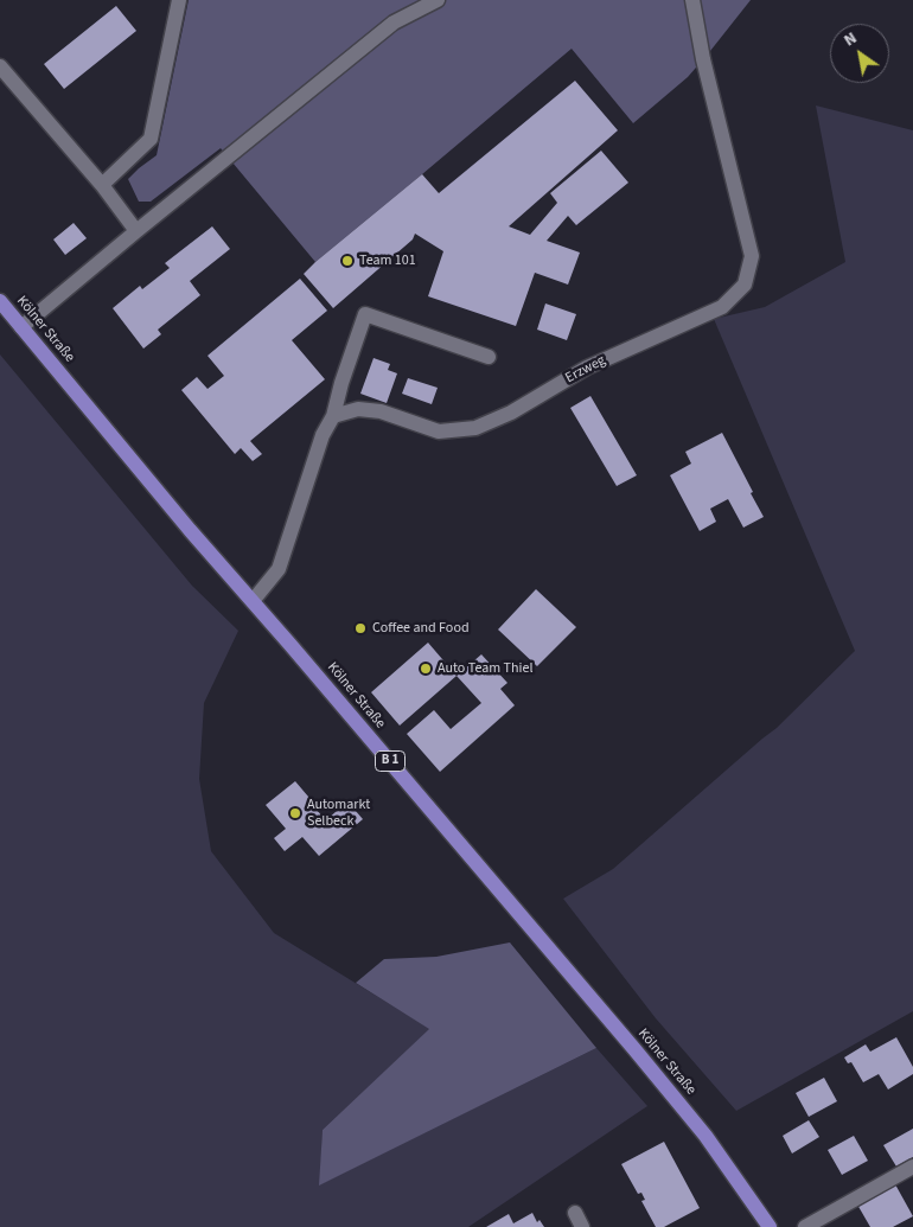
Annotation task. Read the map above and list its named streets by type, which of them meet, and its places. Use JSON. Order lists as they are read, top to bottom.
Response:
{
  "streets": {
    "main road": ["Kölner Straße", "B 1"],
    "lane": ["Erzweg"]
  },
  "places": [
    "Team 101",
    "Coffee and Food",
    "Auto Team Thiel",
    "Automarkt Selbeck"
  ],
  "north": "top left"
}
